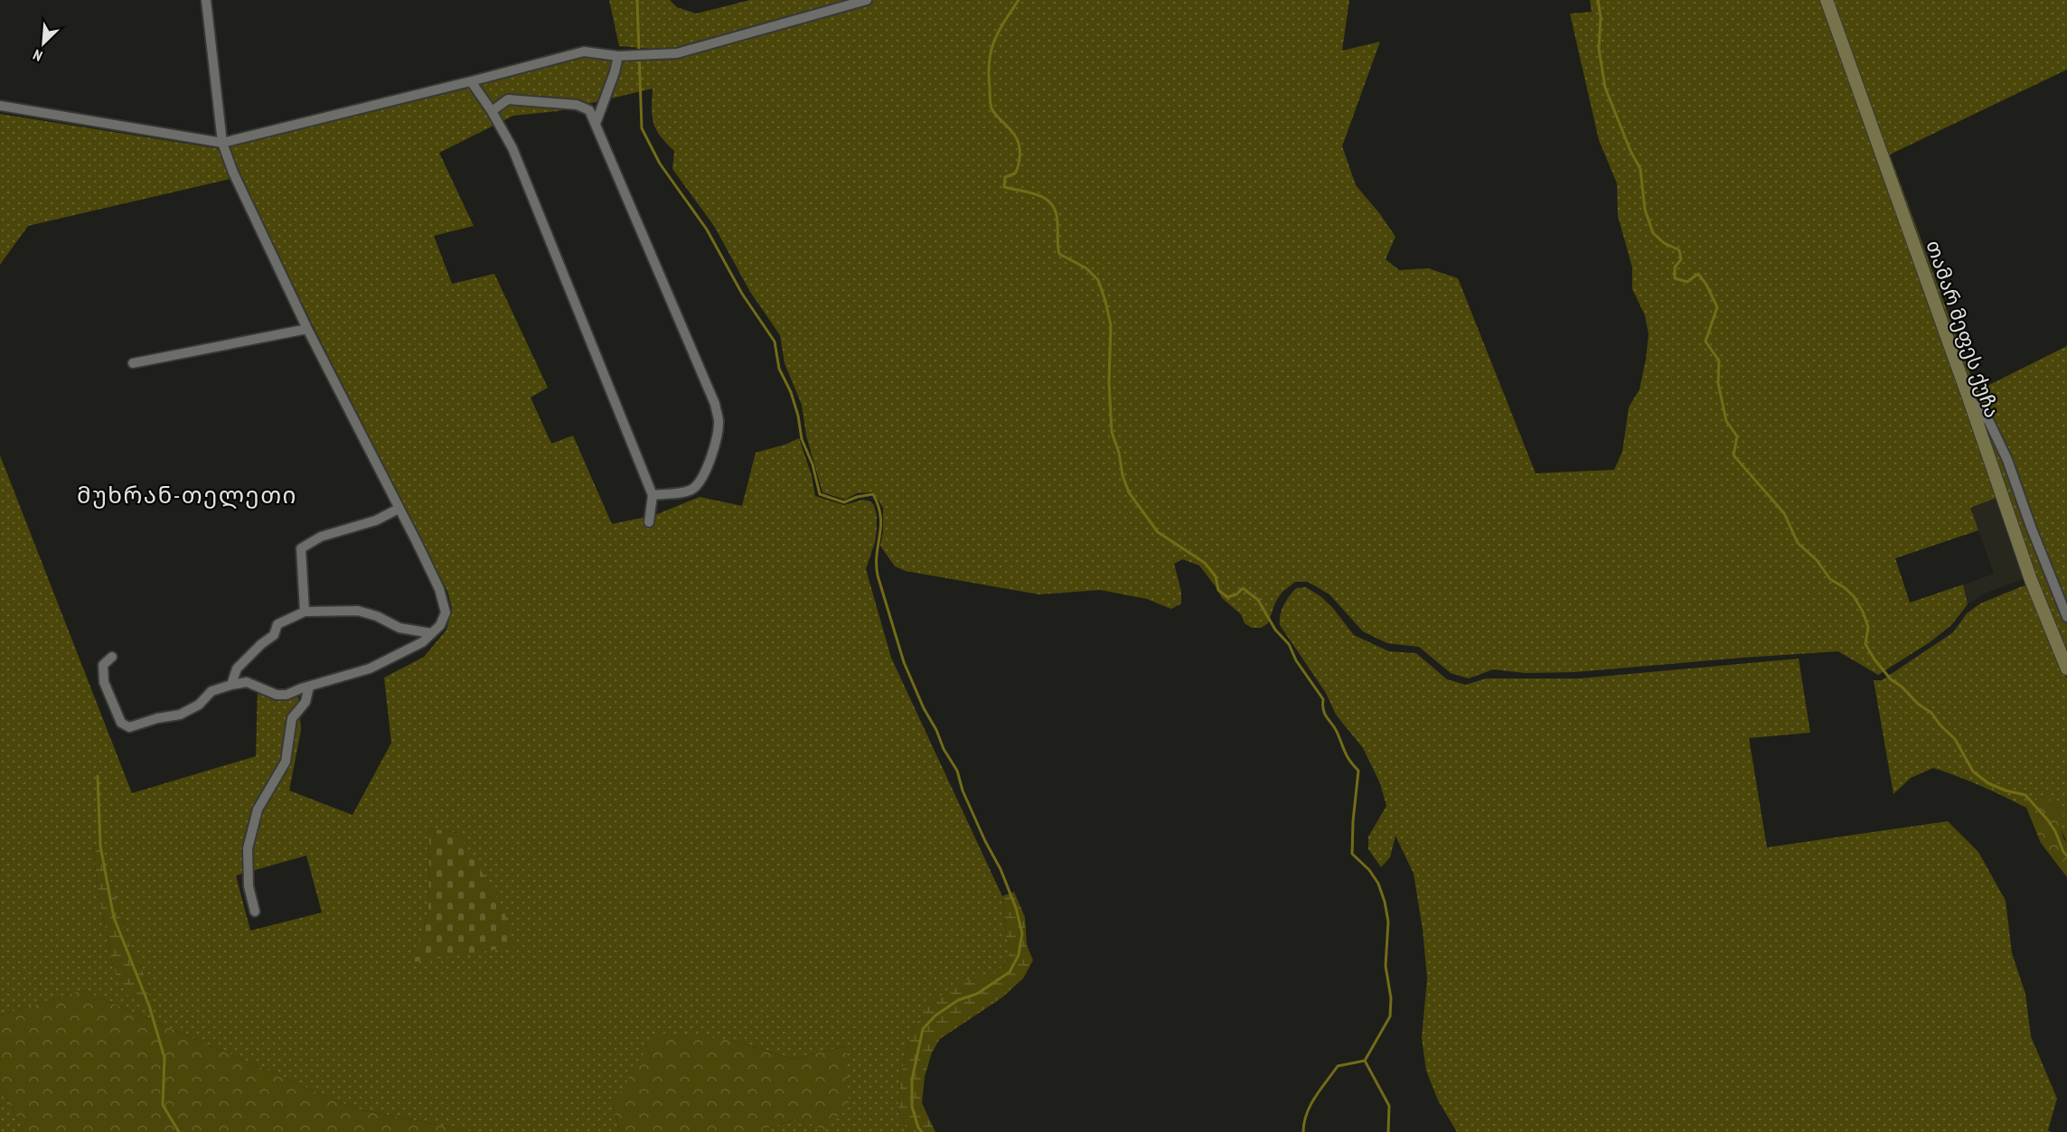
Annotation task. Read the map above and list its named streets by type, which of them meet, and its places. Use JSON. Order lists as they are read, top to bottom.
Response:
{
  "streets": {
    "street": ["თამარ მეფეს ქუჩა"]
  },
  "districts": ["მუხრან-თელეთი"],
  "north": "bottom left"
}
